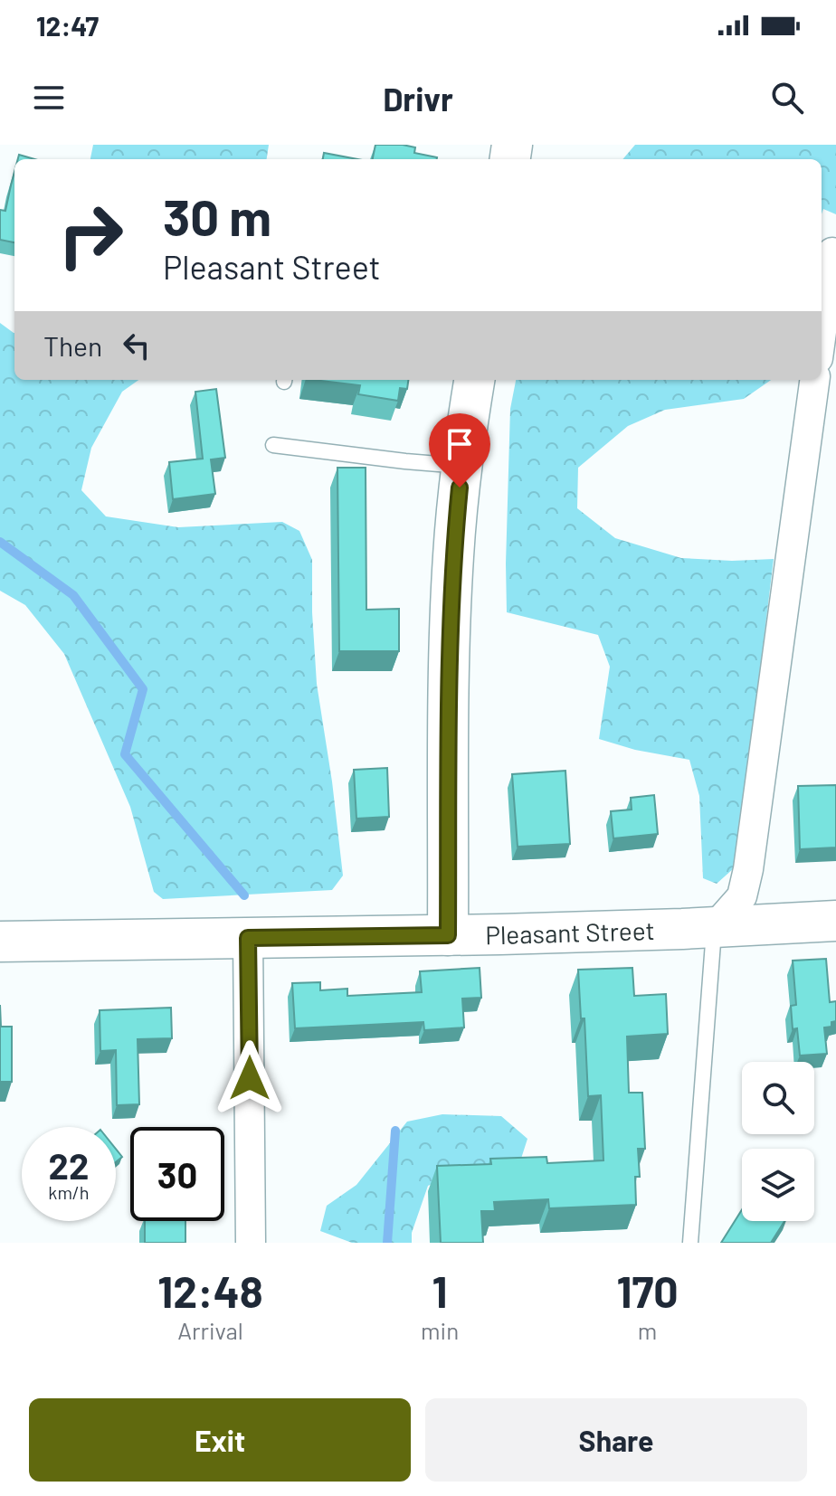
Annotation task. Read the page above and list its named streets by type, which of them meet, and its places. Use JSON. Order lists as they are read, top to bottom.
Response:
{
  "streets": {
    "street": ["Pleasant Street"]
  },
  "page": {
    "status": "12:47",
    "header": "Drivr",
    "turn": ["30 m", "Pleasant Street"],
    "then": "Then",
    "speed": "22 km/h",
    "limit": "30",
    "eta": [
      "12:48",
      "Arrival",
      "1",
      "min",
      "170",
      "m"
    ],
    "buttons": ["Exit", "Share"]
  }
}
